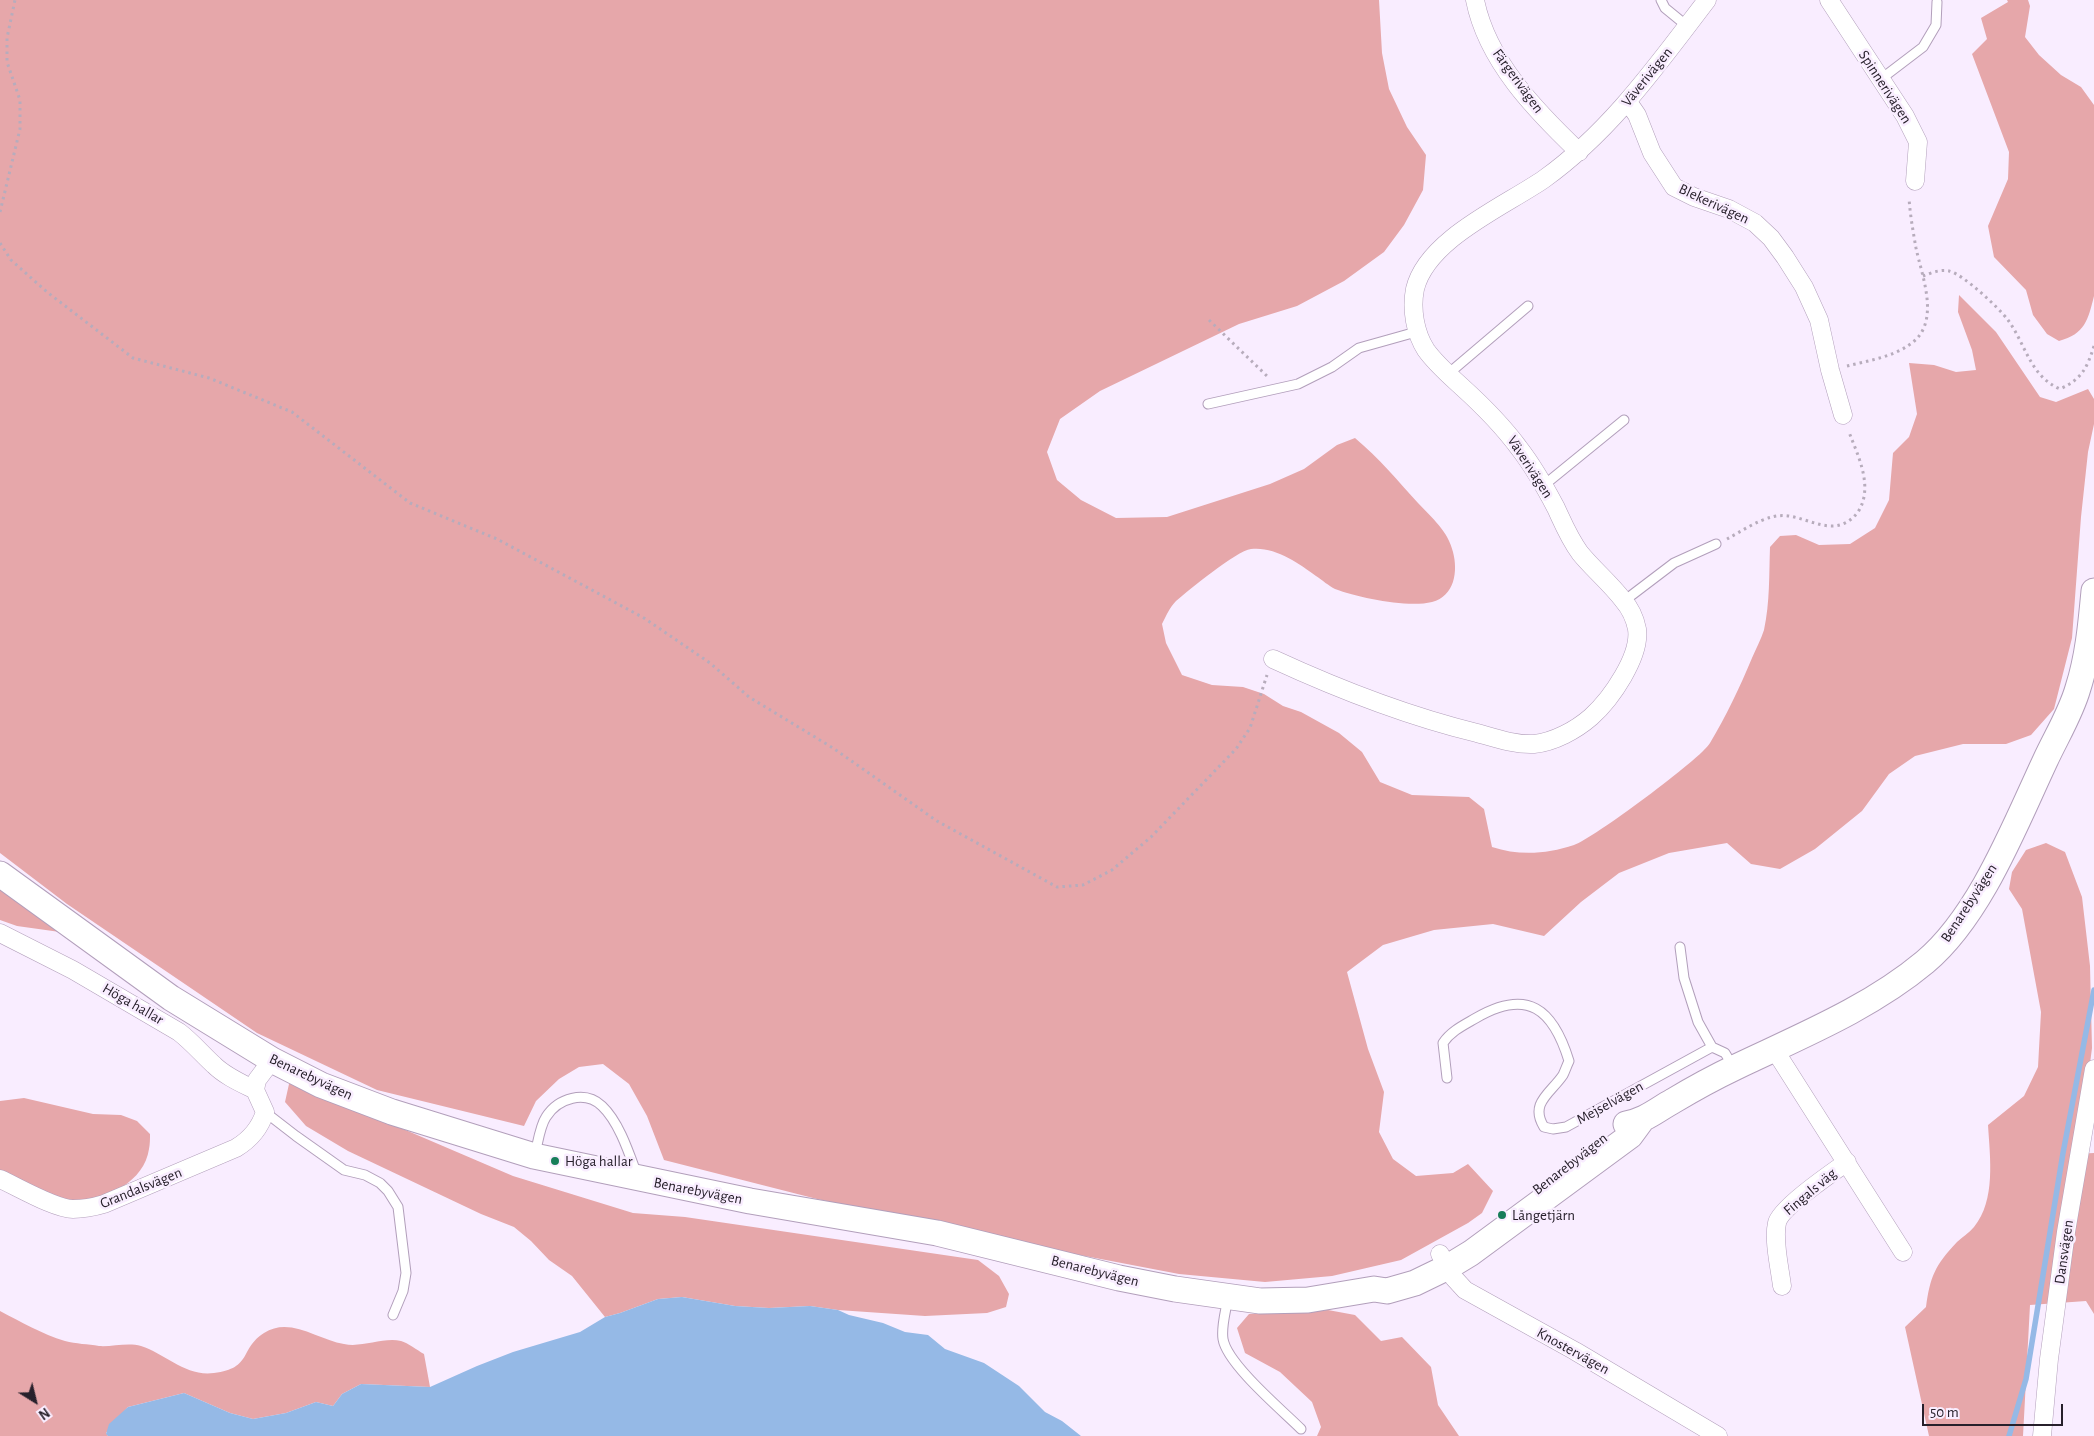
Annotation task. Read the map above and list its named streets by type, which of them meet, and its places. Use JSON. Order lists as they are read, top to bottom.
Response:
{
  "streets": {
    "street": [
      "Väverivägen",
      "Färgerivägen",
      "Spinnerivägen",
      "Blekerivägen",
      "Benarebyvägen",
      "Höga hallar",
      "Grandalsvägen",
      "Fingals väg",
      "Dansvägen",
      "Knostervägen"
    ],
    "lane": ["Mejselvägen"]
  },
  "crossings": [
    ["Väverivägen", "Färgerivägen"],
    ["Väverivägen", "Blekerivägen"],
    ["Benarebyvägen", "Fingals väg"],
    ["Benarebyvägen", "Knostervägen"]
  ],
  "places": ["Höga hallar", "Långetjärn"],
  "scale_bar": "50 m",
  "north": "bottom right"
}
